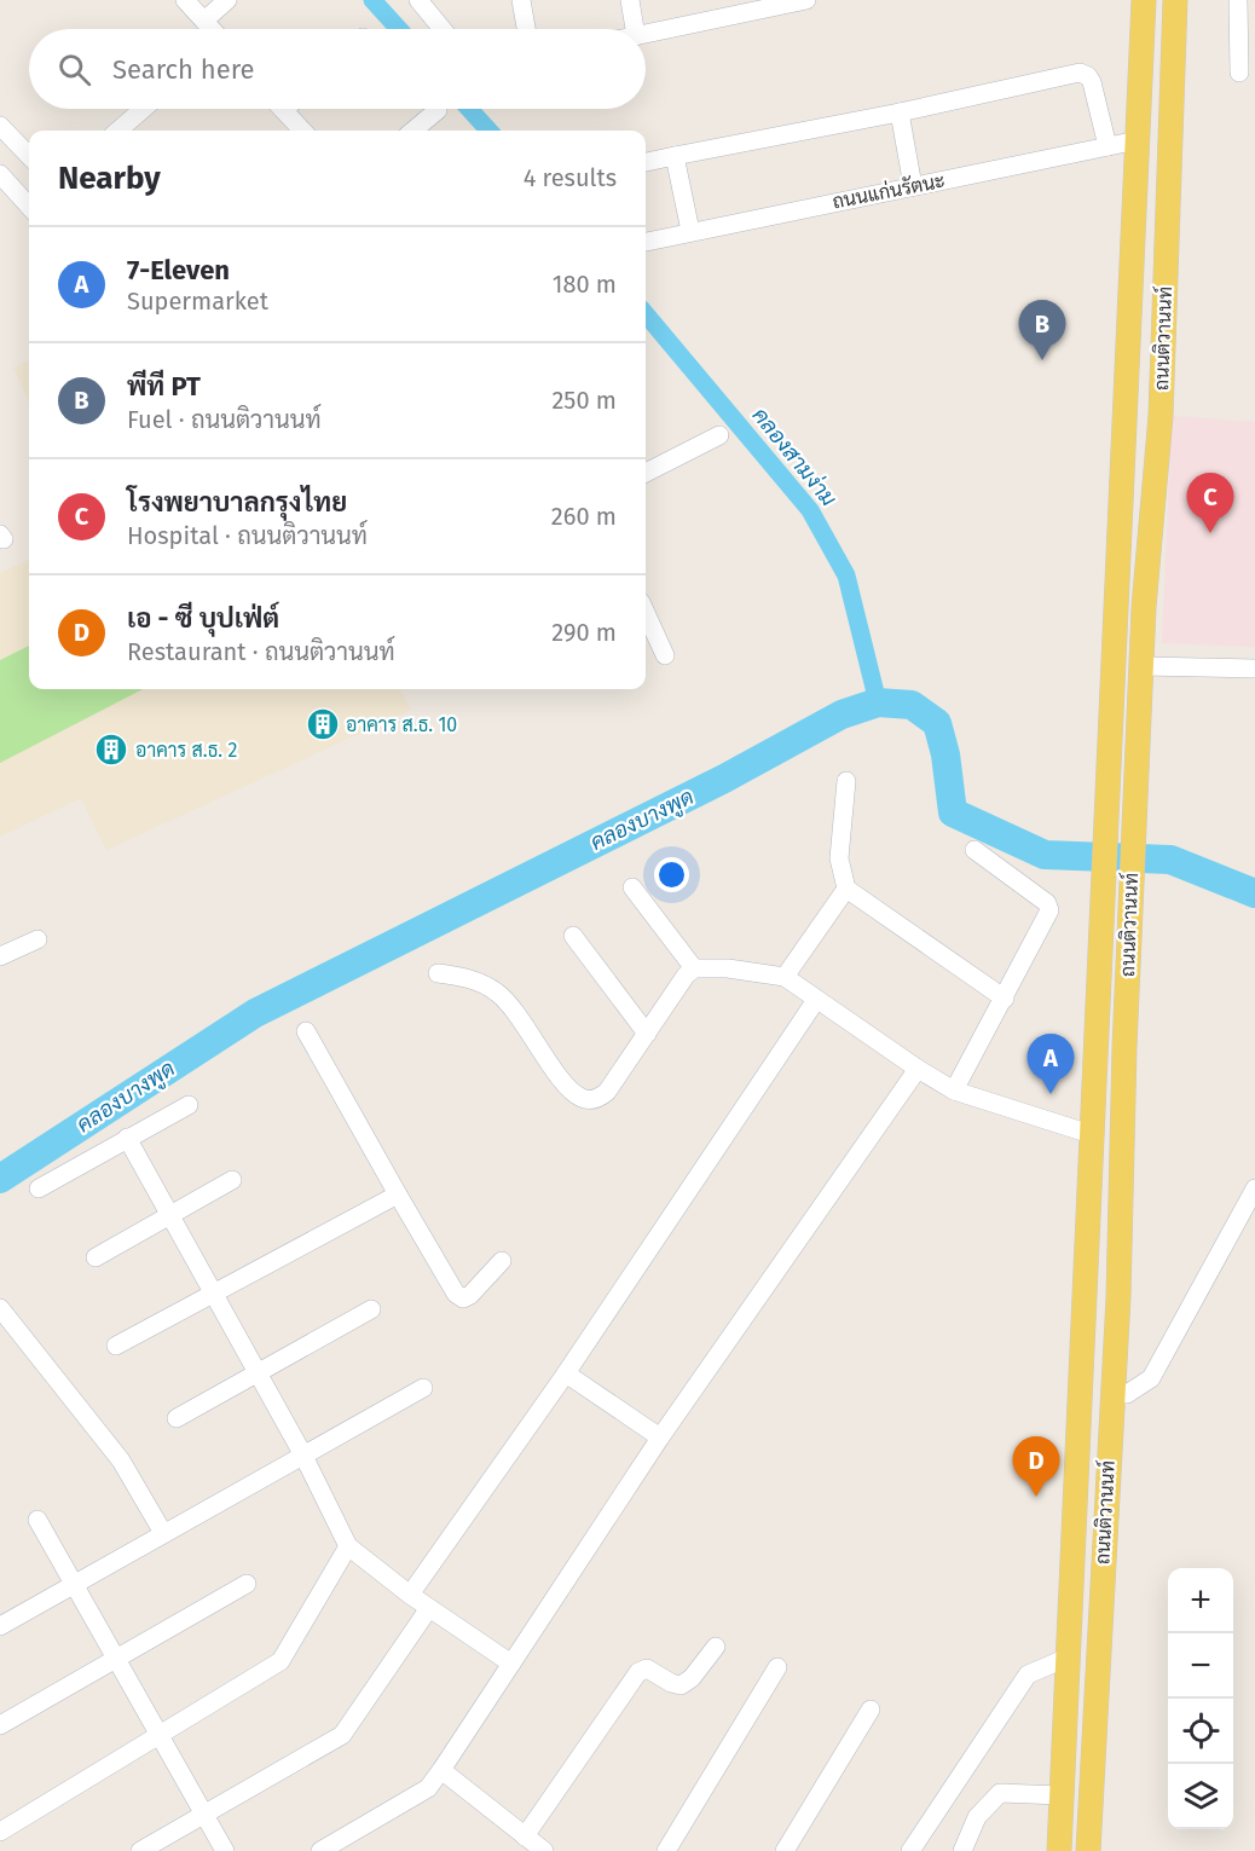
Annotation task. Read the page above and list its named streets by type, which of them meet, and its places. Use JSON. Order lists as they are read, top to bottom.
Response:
{
  "streets": {
    "main road": ["ถนนติวานนท์"],
    "street": ["ถนนแก่นรัตนะ"]
  },
  "crossings": [
    ["ถนนแก่นรัตนะ", "ถนนติวานนท์"]
  ],
  "water": ["คลองสามง่าม", "คลองบางพูด"],
  "places": {
    "building": ["อาคาร ส.ธ. 10", "อาคาร ส.ธ. 2"]
  },
  "page": {
    "search": "Search here",
    "heading": ["Nearby", "4 results"],
    "list": [
      {
        "mark": "A",
        "name": "7-Eleven",
        "note": "Supermarket",
        "value": "180 m"
      },
      {
        "mark": "B",
        "name": "พีที PT",
        "note": "Fuel · ถนนติวานนท์",
        "value": "250 m"
      },
      {
        "mark": "C",
        "name": "โรงพยาบาลกรุงไทย",
        "note": "Hospital · ถนนติวานนท์",
        "value": "260 m"
      },
      {
        "mark": "D",
        "name": "เอ - ซี บุปเฟ่ต์",
        "note": "Restaurant · ถนนติวานนท์",
        "value": "290 m"
      }
    ],
    "pins": [
      "B",
      "C",
      "A",
      "D"
    ],
    "map_buttons": ["+", "−"]
  }
}
